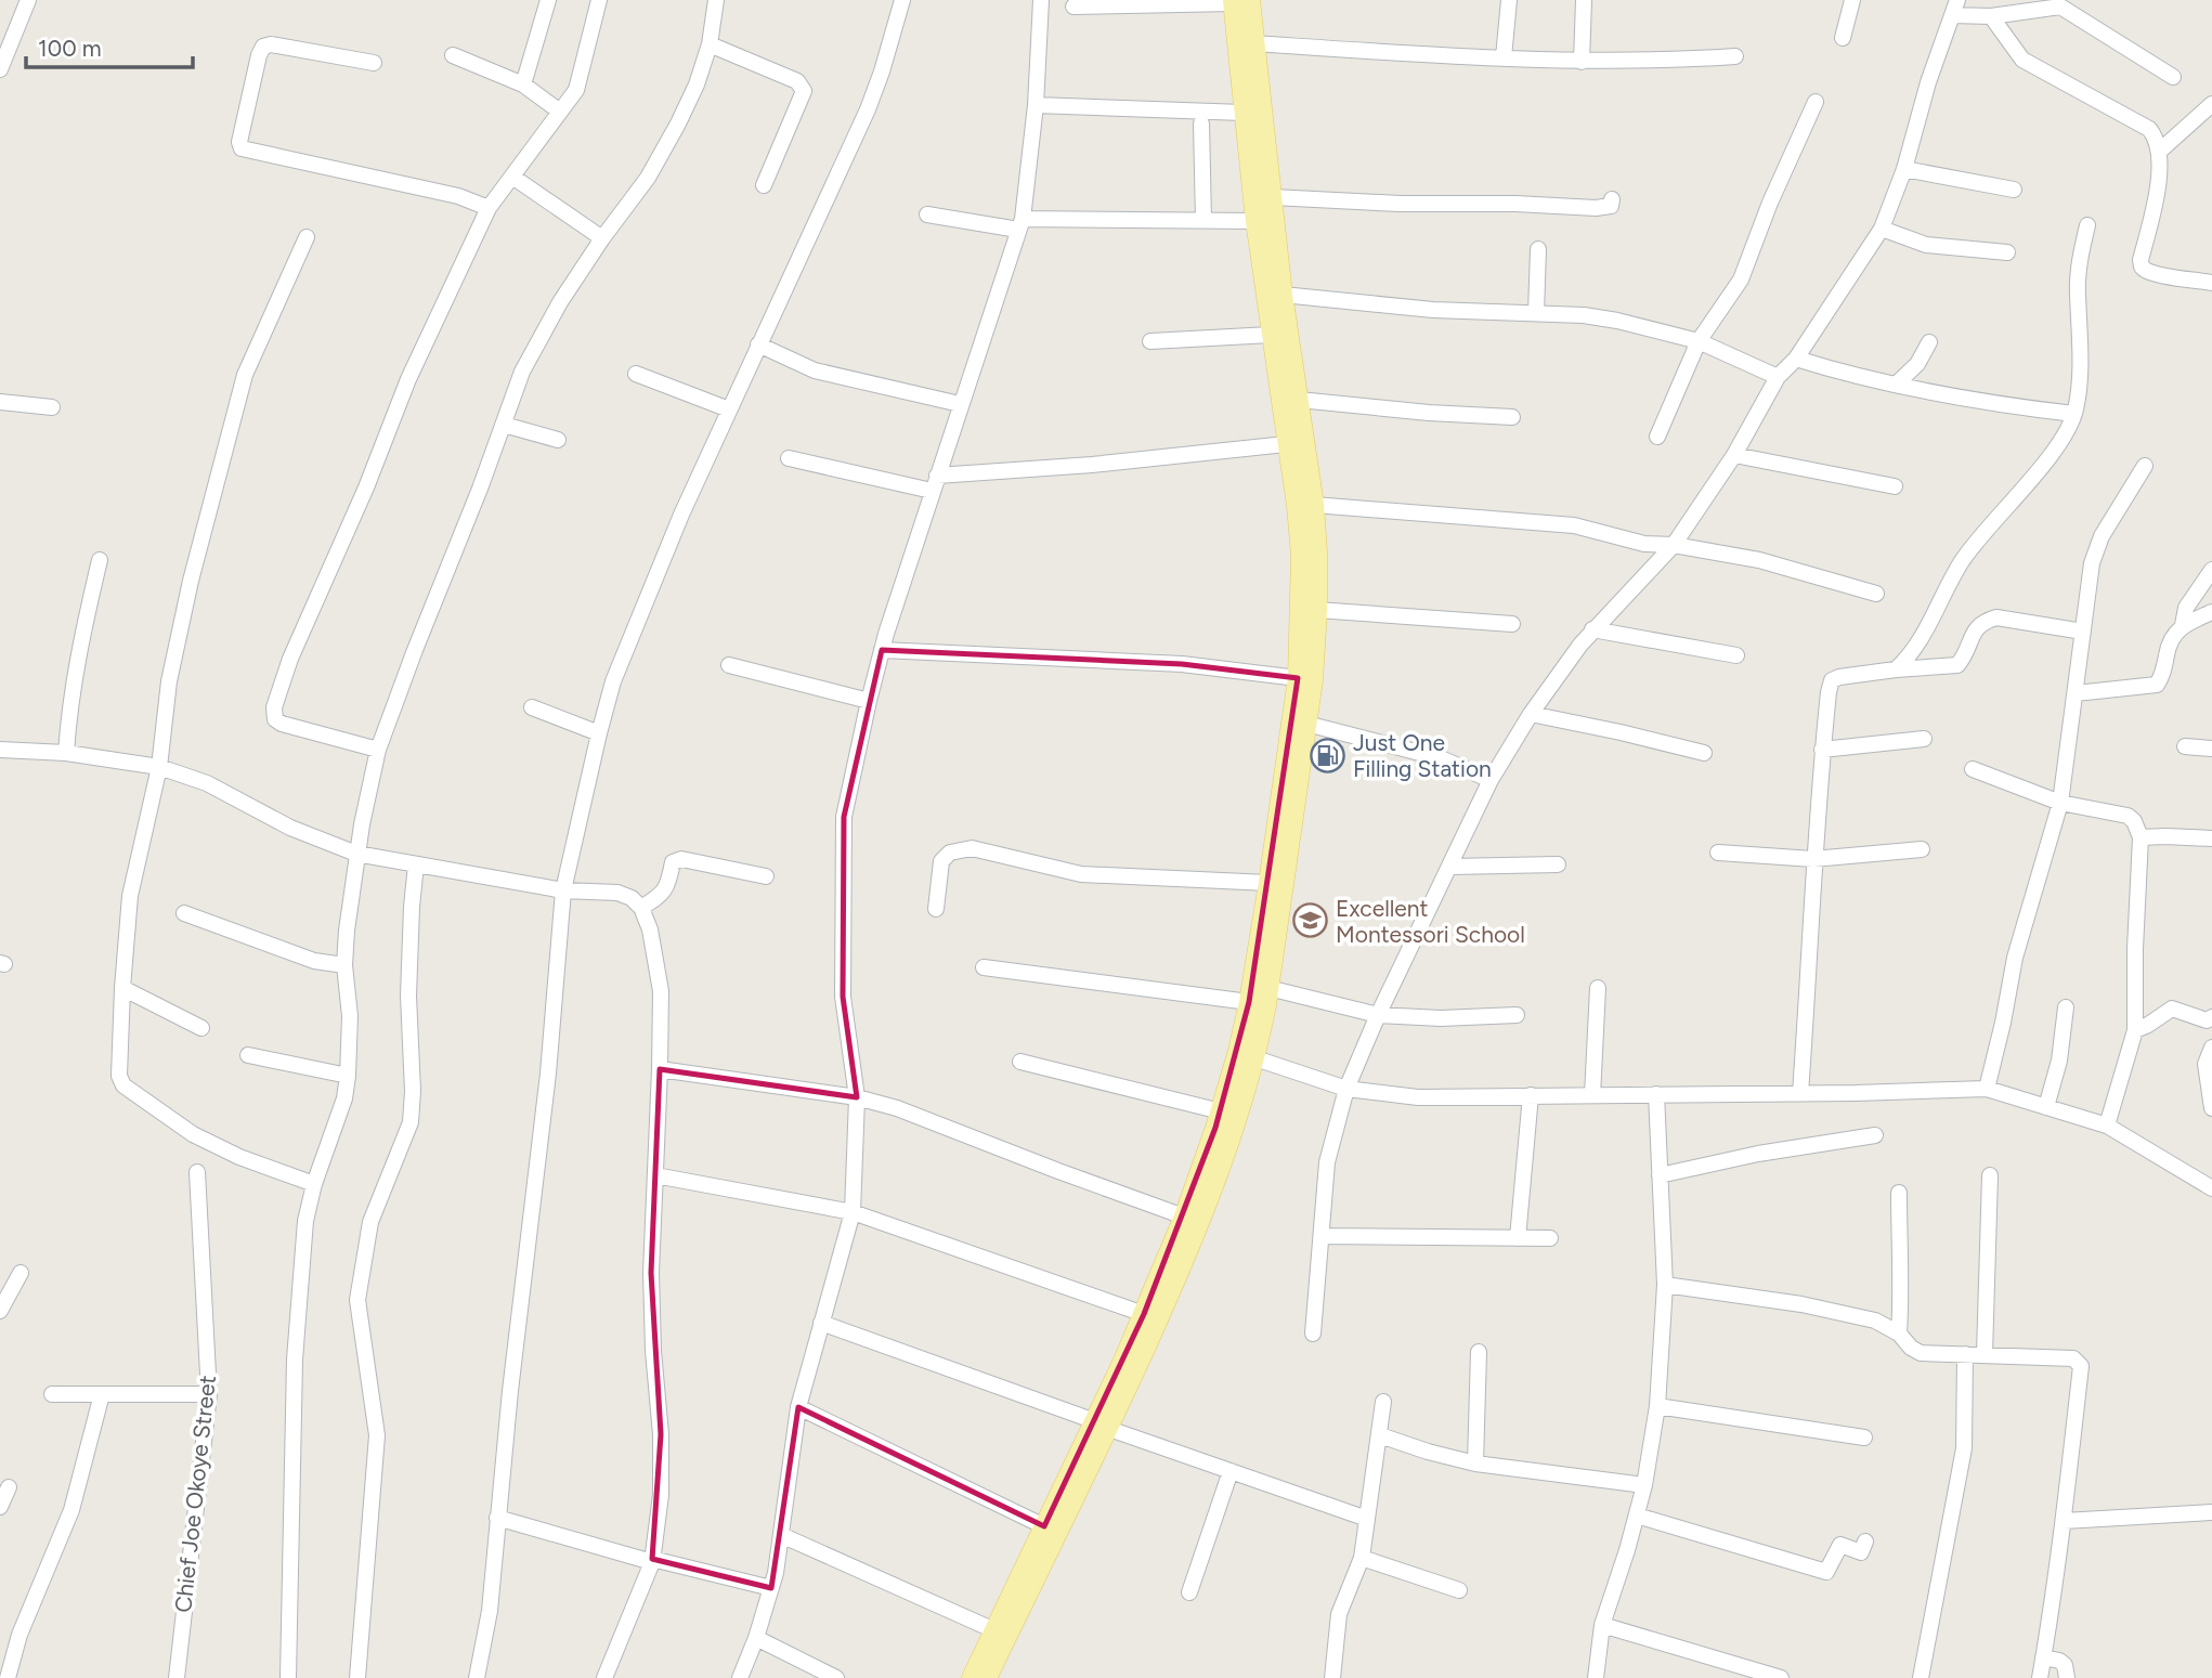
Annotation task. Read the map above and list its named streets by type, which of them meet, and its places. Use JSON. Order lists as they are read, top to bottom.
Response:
{
  "streets": {
    "street": ["Chief Joe Okoye Street"]
  },
  "places": {
    "fuel station": ["Just One Filling Station"],
    "school or university": ["Excellent Montessori School"]
  },
  "scale_bar": "100 m"
}
